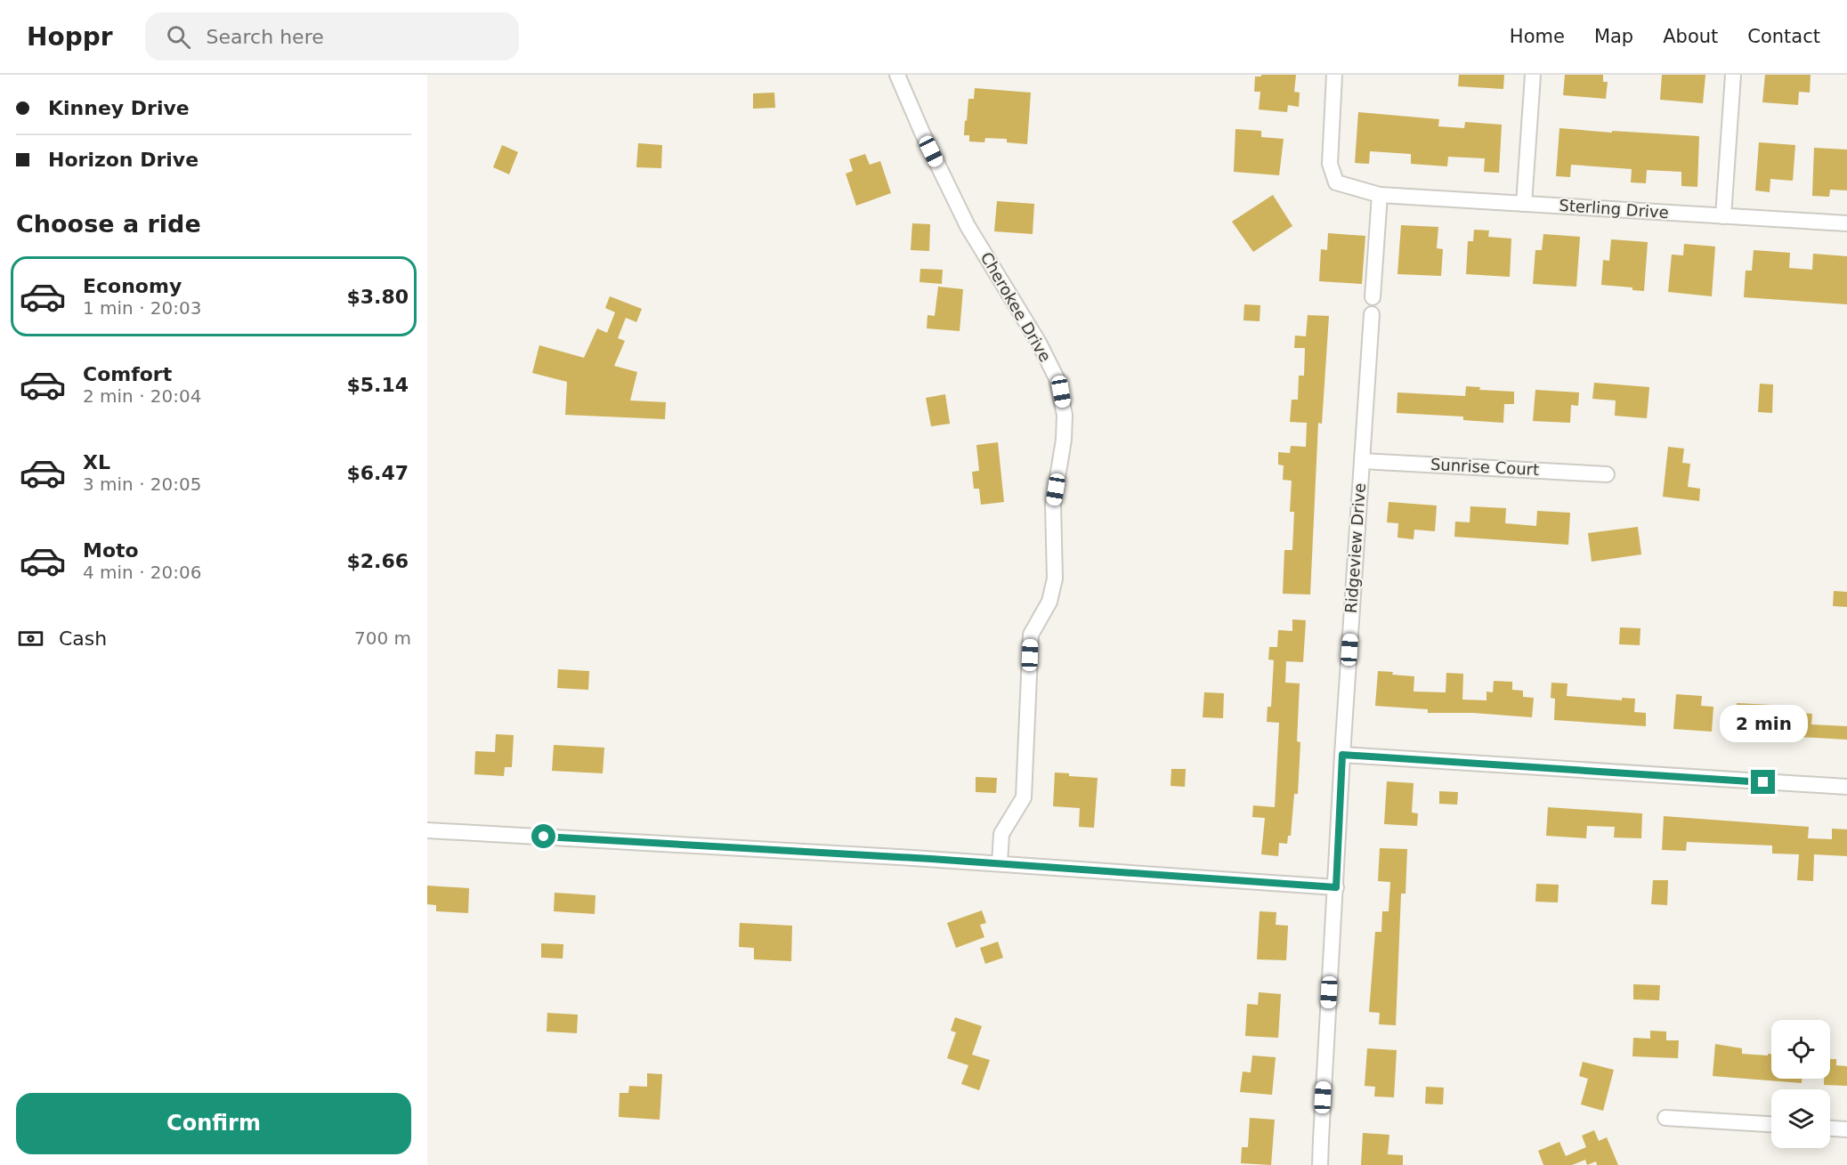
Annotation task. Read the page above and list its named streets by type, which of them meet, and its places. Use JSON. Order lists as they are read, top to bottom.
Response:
{
  "streets": {
    "street": [
      "Sterling Drive",
      "Cherokee Drive",
      "Sunrise Court",
      "Ridgeview Drive"
    ]
  },
  "crossings": [
    ["Sunrise Court", "Ridgeview Drive"]
  ],
  "page": {
    "header": "Hoppr",
    "search": "Search here",
    "nav": [
      "Home",
      "Map",
      "About",
      "Contact"
    ],
    "banner": ["Kinney Drive", "Horizon Drive"],
    "heading": "Choose a ride",
    "list": [
      {
        "name": "Economy",
        "note": "1 min · 20:03",
        "value": "$3.80"
      },
      {
        "name": "Comfort",
        "note": "2 min · 20:04",
        "value": "$5.14"
      },
      {
        "name": "XL",
        "note": "3 min · 20:05",
        "value": "$6.47"
      },
      {
        "name": "Moto",
        "note": "4 min · 20:06",
        "value": "$2.66"
      }
    ],
    "pay": ["Cash", "700 m"],
    "bubble": "2 min",
    "buttons": "Confirm"
  }
}
